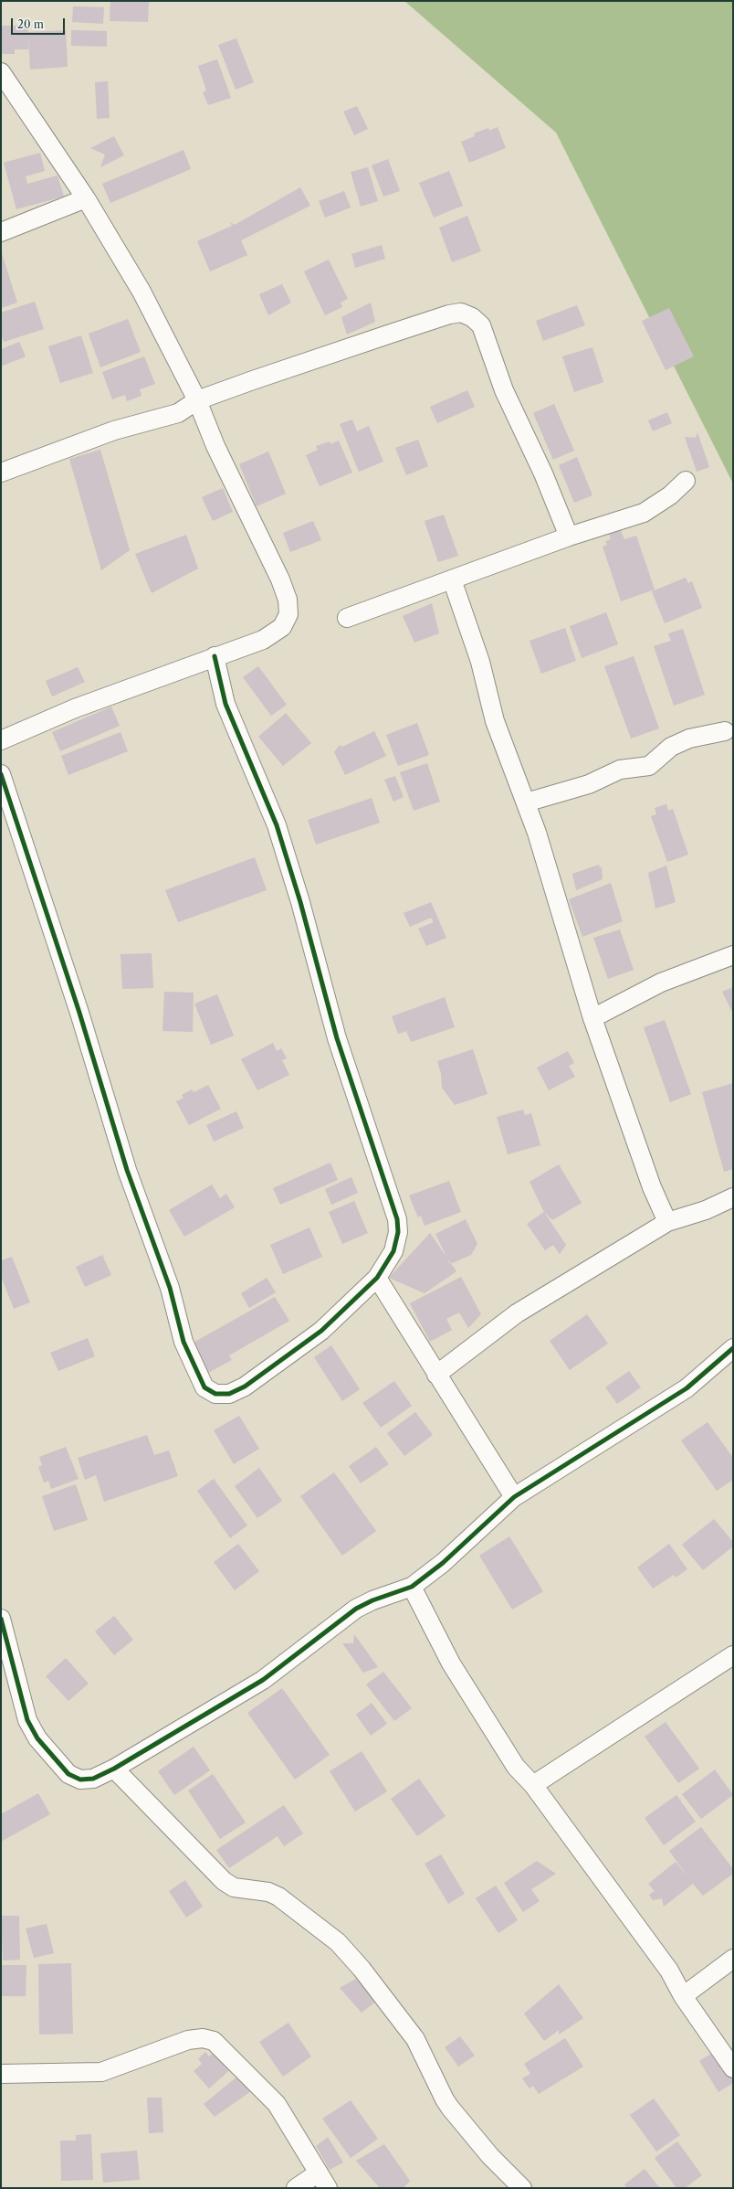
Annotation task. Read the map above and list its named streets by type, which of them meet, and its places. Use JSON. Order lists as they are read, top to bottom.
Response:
{
  "scale_bar": "20 m"
}
